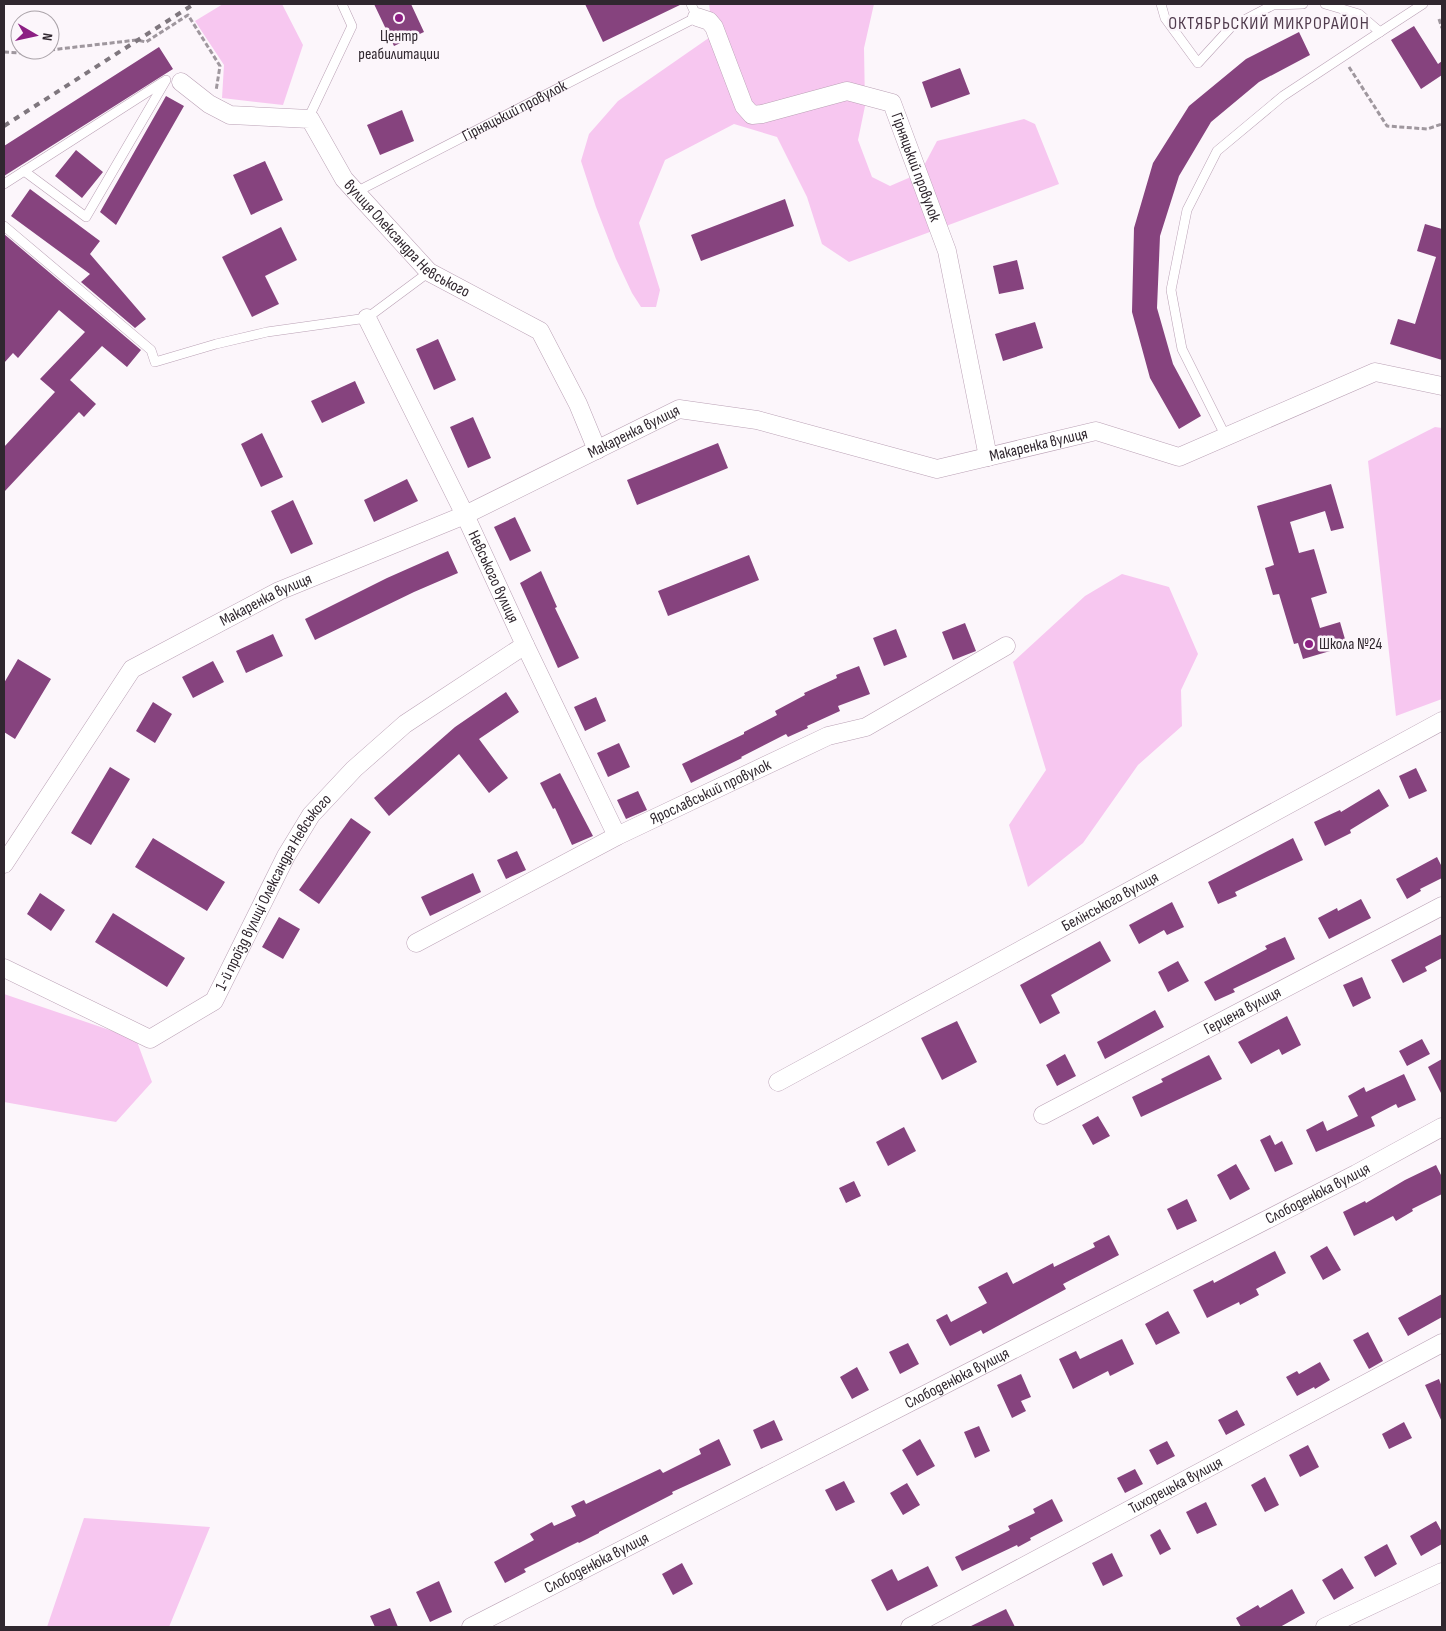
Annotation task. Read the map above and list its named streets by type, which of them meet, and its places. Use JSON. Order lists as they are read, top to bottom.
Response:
{
  "streets": {
    "street": [
      "Гірняцький провулок",
      "вулиця Олександра Невського",
      "Макаренка вулиця",
      "Невського вулиця",
      "Ярославський провулок",
      "1-й проїзд вулиці Олександра Невського",
      "Белінського вулиця",
      "Герцена вулиця",
      "Слободенюка вулиця",
      "Тихорецька вулиця"
    ]
  },
  "crossings": [
    ["Гірняцький провулок", "вулиця Олександра Невського"],
    ["Гірняцький провулок", "Макаренка вулиця"],
    ["вулиця Олександра Невського", "Макаренка вулиця"],
    ["Макаренка вулиця", "Невського вулиця"],
    ["Невського вулиця", "Ярославський провулок"],
    ["Невського вулиця", "1-й проїзд вулиці Олександра Невського"]
  ],
  "districts": ["ОКТЯБРЬСКИЙ МИКРОРАЙОН"],
  "places": ["Центр реабилитации", "Школа №24"],
  "north": "right"
}
